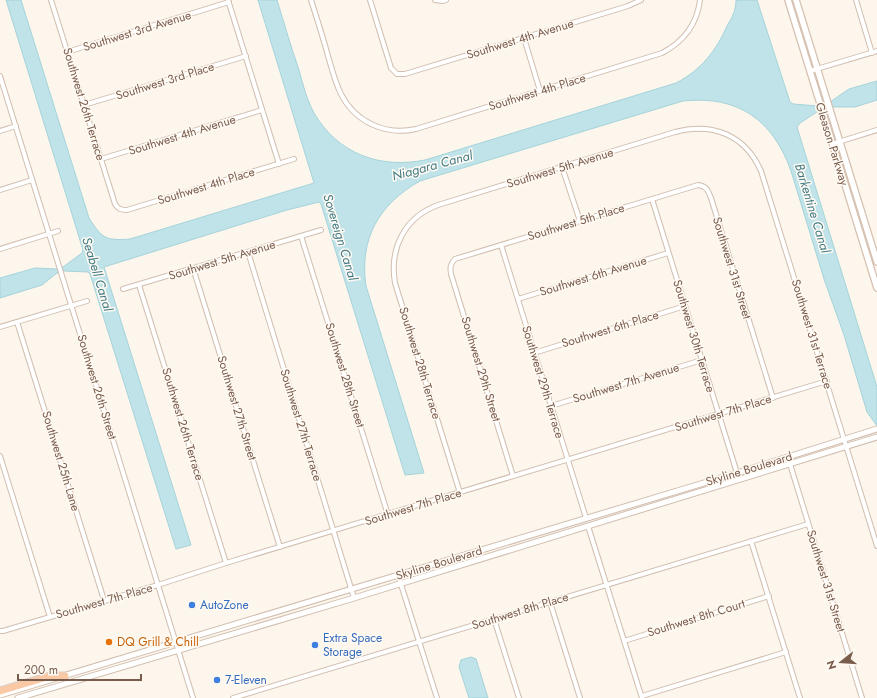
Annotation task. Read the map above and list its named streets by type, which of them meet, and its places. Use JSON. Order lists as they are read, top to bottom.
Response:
{
  "streets": {
    "main road": ["Gleason Parkway"],
    "street": [
      "Southwest 3rd Avenue",
      "Southwest 4th Avenue",
      "Southwest 3rd Place",
      "Southwest 4th Place",
      "Southwest 26th Terrace",
      "Southwest 5th Avenue",
      "Southwest 5th Place",
      "Southwest 31st Street",
      "Southwest 6th Avenue",
      "Southwest 6th Place",
      "Southwest 31st Terrace",
      "Southwest 30th Terrace",
      "Southwest 28th Terrace",
      "Southwest 29th Street",
      "Southwest 28th Street",
      "Southwest 29th Terrace",
      "Southwest 7th Avenue",
      "Southwest 26th Street",
      "Southwest 27th Street",
      "Southwest 7th Place",
      "Southwest 27th Terrace",
      "Southwest 25th Lane",
      "Skyline Boulevard",
      "Southwest 8th Place",
      "Southwest 8th Court"
    ]
  },
  "crossings": [
    ["Southwest 3rd Avenue", "Southwest 26th Terrace"],
    ["Southwest 4th Avenue", "Southwest 26th Terrace"],
    ["Southwest 3rd Place", "Southwest 26th Terrace"],
    ["Southwest 4th Place", "Southwest 26th Terrace"],
    ["Southwest 26th Terrace", "Southwest 5th Avenue"],
    ["Southwest 26th Terrace", "Southwest 7th Place"],
    ["Southwest 5th Avenue", "Southwest 31st Terrace"],
    ["Southwest 5th Avenue", "Southwest 28th Terrace"],
    ["Southwest 5th Avenue", "Southwest 28th Street"],
    ["Southwest 5th Avenue", "Southwest 27th Street"],
    ["Southwest 5th Avenue", "Southwest 27th Terrace"],
    ["Southwest 5th Place", "Southwest 31st Street"],
    ["Southwest 5th Place", "Southwest 30th Terrace"],
    ["Southwest 5th Place", "Southwest 29th Street"],
    ["Southwest 5th Place", "Southwest 29th Terrace"],
    ["Southwest 31st Street", "Southwest 7th Place"],
    ["Southwest 31st Street", "Skyline Boulevard"],
    ["Southwest 31st Street", "Southwest 8th Place"],
    ["Southwest 6th Avenue", "Southwest 30th Terrace"],
    ["Southwest 6th Avenue", "Southwest 29th Terrace"],
    ["Southwest 6th Place", "Southwest 30th Terrace"],
    ["Southwest 6th Place", "Southwest 29th Terrace"],
    ["Southwest 31st Terrace", "Southwest 7th Place"],
    ["Southwest 31st Terrace", "Skyline Boulevard"],
    ["Southwest 30th Terrace", "Southwest 7th Avenue"],
    ["Southwest 30th Terrace", "Southwest 7th Place"],
    ["Southwest 30th Terrace", "Skyline Boulevard"],
    ["Southwest 28th Terrace", "Southwest 7th Place"],
    ["Southwest 29th Street", "Southwest 7th Place"],
    ["Southwest 28th Street", "Southwest 7th Place"],
    ["Southwest 29th Terrace", "Southwest 7th Avenue"],
    ["Southwest 29th Terrace", "Southwest 7th Place"],
    ["Southwest 29th Terrace", "Skyline Boulevard"],
    ["Southwest 26th Street", "Southwest 7th Place"],
    ["Southwest 26th Street", "Skyline Boulevard"],
    ["Southwest 27th Street", "Southwest 7th Place"],
    ["Southwest 7th Place", "Southwest 27th Terrace"],
    ["Southwest 7th Place", "Southwest 25th Lane"],
    ["Southwest 27th Terrace", "Skyline Boulevard"]
  ],
  "water": [
    "Niagara Canal",
    "Barkentine Canal",
    "Sovereign Canal",
    "Seabell Canal"
  ],
  "places": [
    "AutoZone",
    "DQ Grill & Chill",
    "Extra Space Storage",
    "7-Eleven"
  ],
  "scale_bar": "200 m",
  "north": "left"
}
